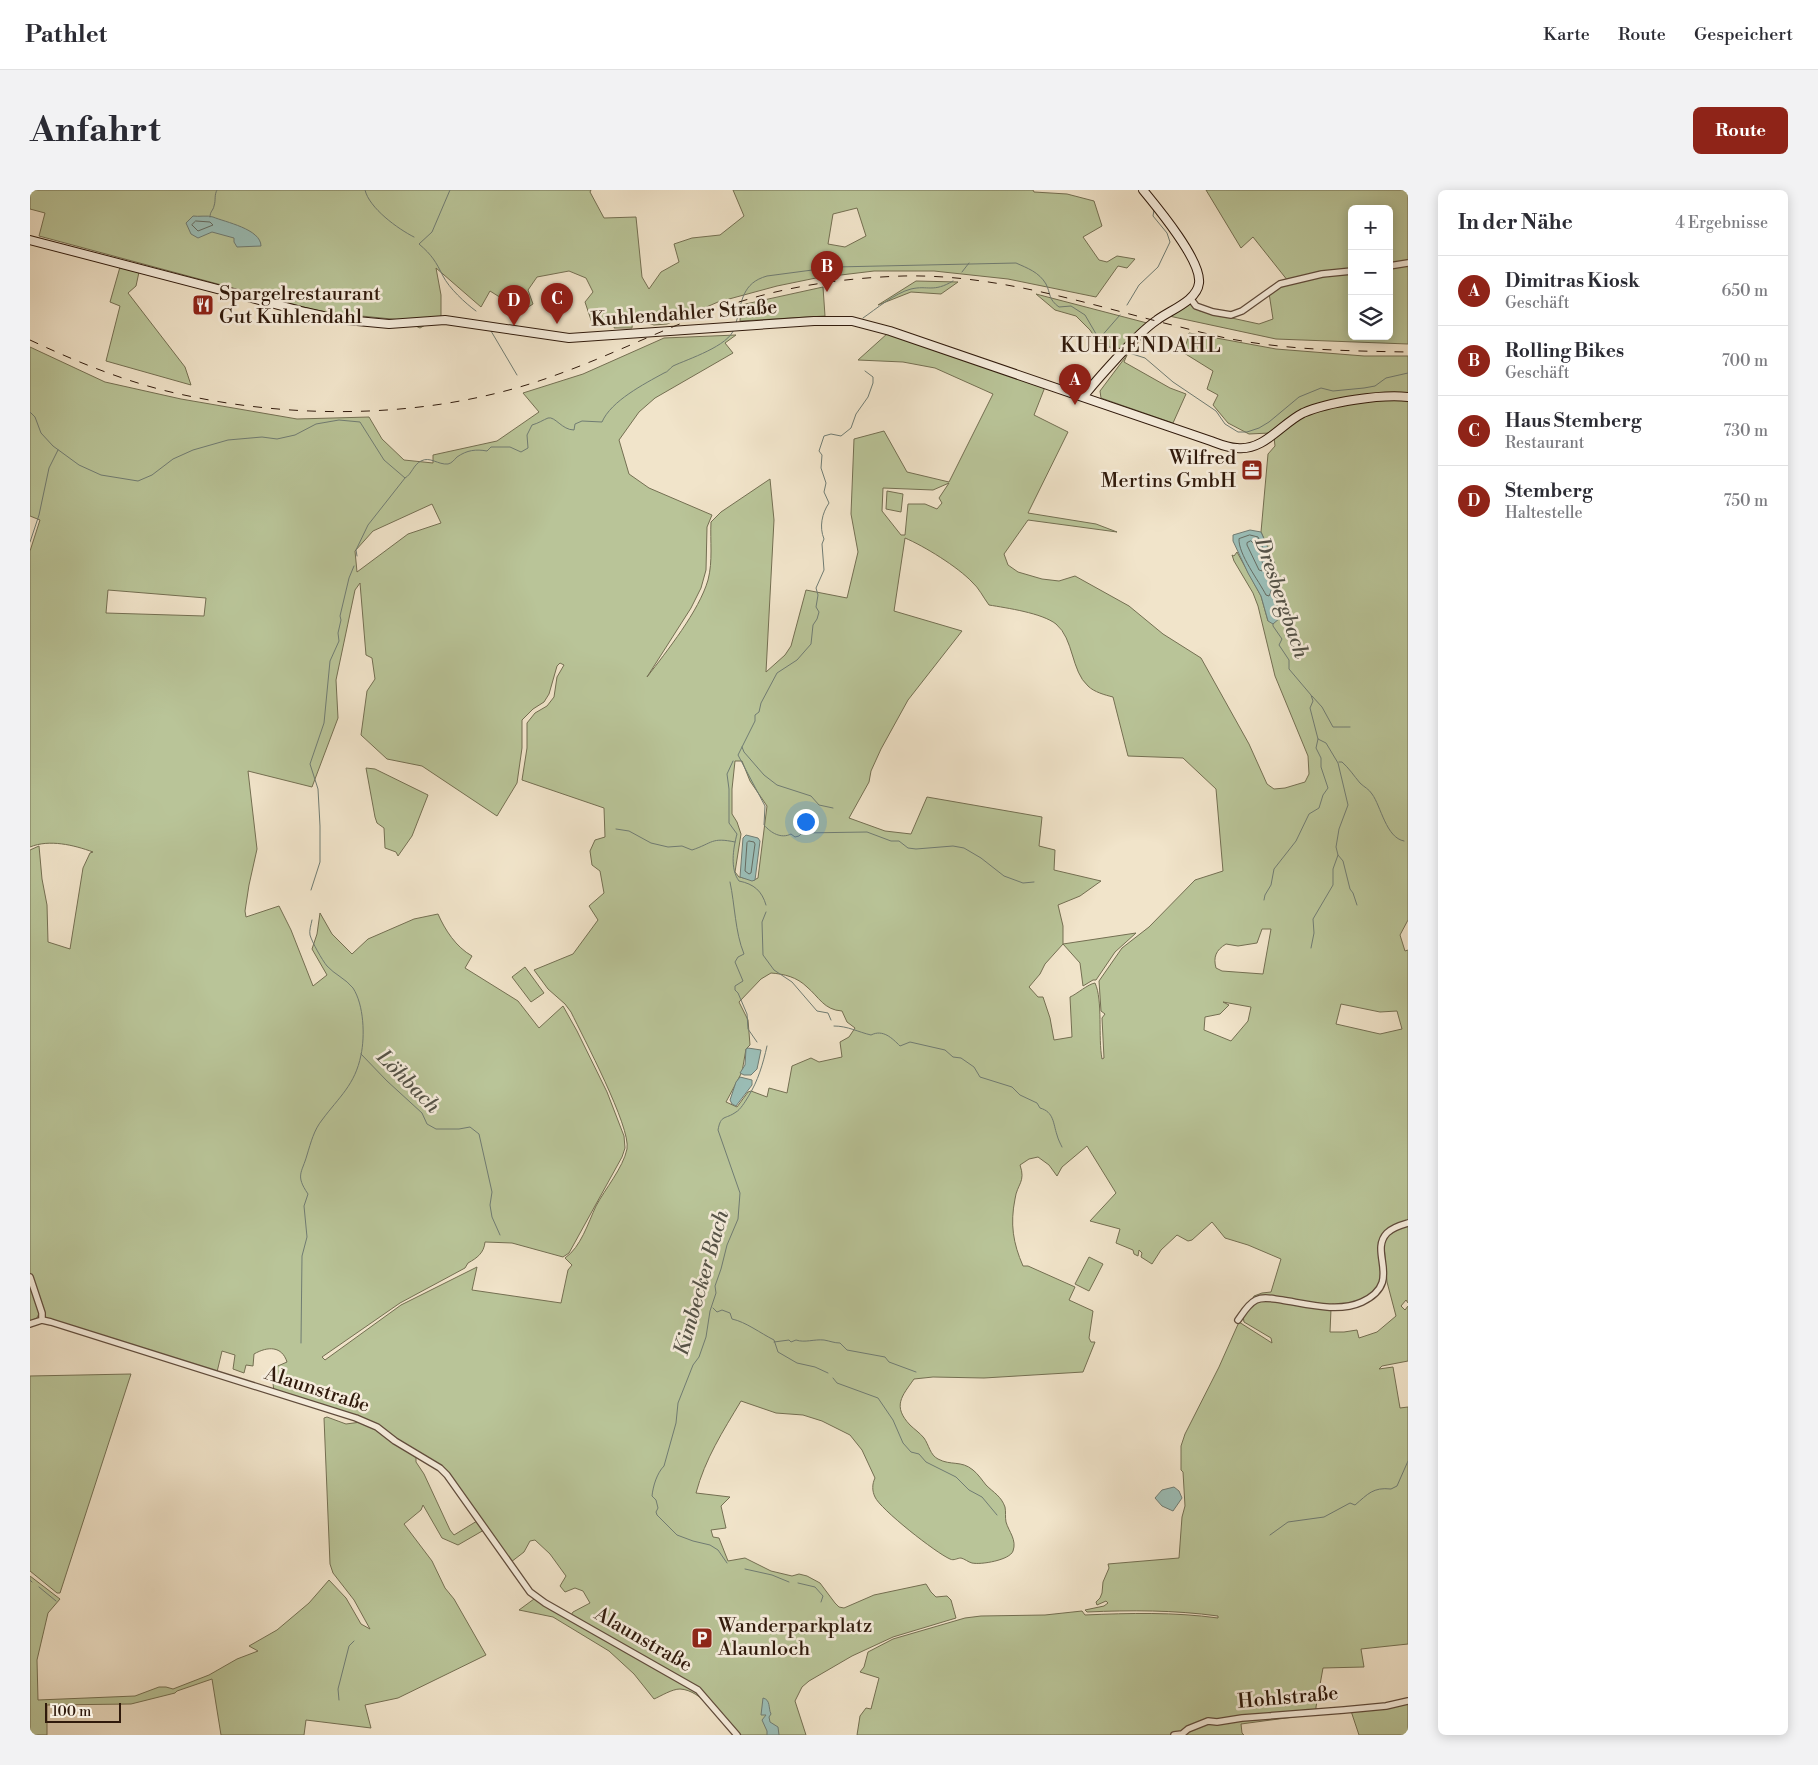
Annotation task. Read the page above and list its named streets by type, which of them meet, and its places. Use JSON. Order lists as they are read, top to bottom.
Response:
{
  "streets": {
    "main road": ["Kuhlendahler Straße"],
    "street": ["Alaunstraße", "Hohlstraße"]
  },
  "districts": ["KUHLENDAHL"],
  "water": ["Dresbergbach", "Löhbach", "Kimbecker Bach"],
  "places": {
    "restaurant": ["Spargelrestaurant Gut Kuhlendahl"],
    "office": ["Wilfred Mertins GmbH"],
    "parking": ["Wanderparkplatz Alaunloch"]
  },
  "scale_bar": "100 m",
  "page": {
    "header": "Pathlet",
    "nav": ["Karte", "Route", "Gespeichert"],
    "buttons": "Route",
    "title": "Anfahrt",
    "heading": ["In der Nähe", "4 Ergebnisse"],
    "map_buttons": ["+", "−"],
    "pins": [
      "B",
      "C",
      "D",
      "A"
    ],
    "list": [
      {
        "mark": "A",
        "name": "Dimitras Kiosk",
        "note": "Geschäft",
        "value": "650 m"
      },
      {
        "mark": "B",
        "name": "Rolling Bikes",
        "note": "Geschäft",
        "value": "700 m"
      },
      {
        "mark": "C",
        "name": "Haus Stemberg",
        "note": "Restaurant",
        "value": "730 m"
      },
      {
        "mark": "D",
        "name": "Stemberg",
        "note": "Haltestelle",
        "value": "750 m"
      }
    ],
    "scale": "100 m"
  }
}
